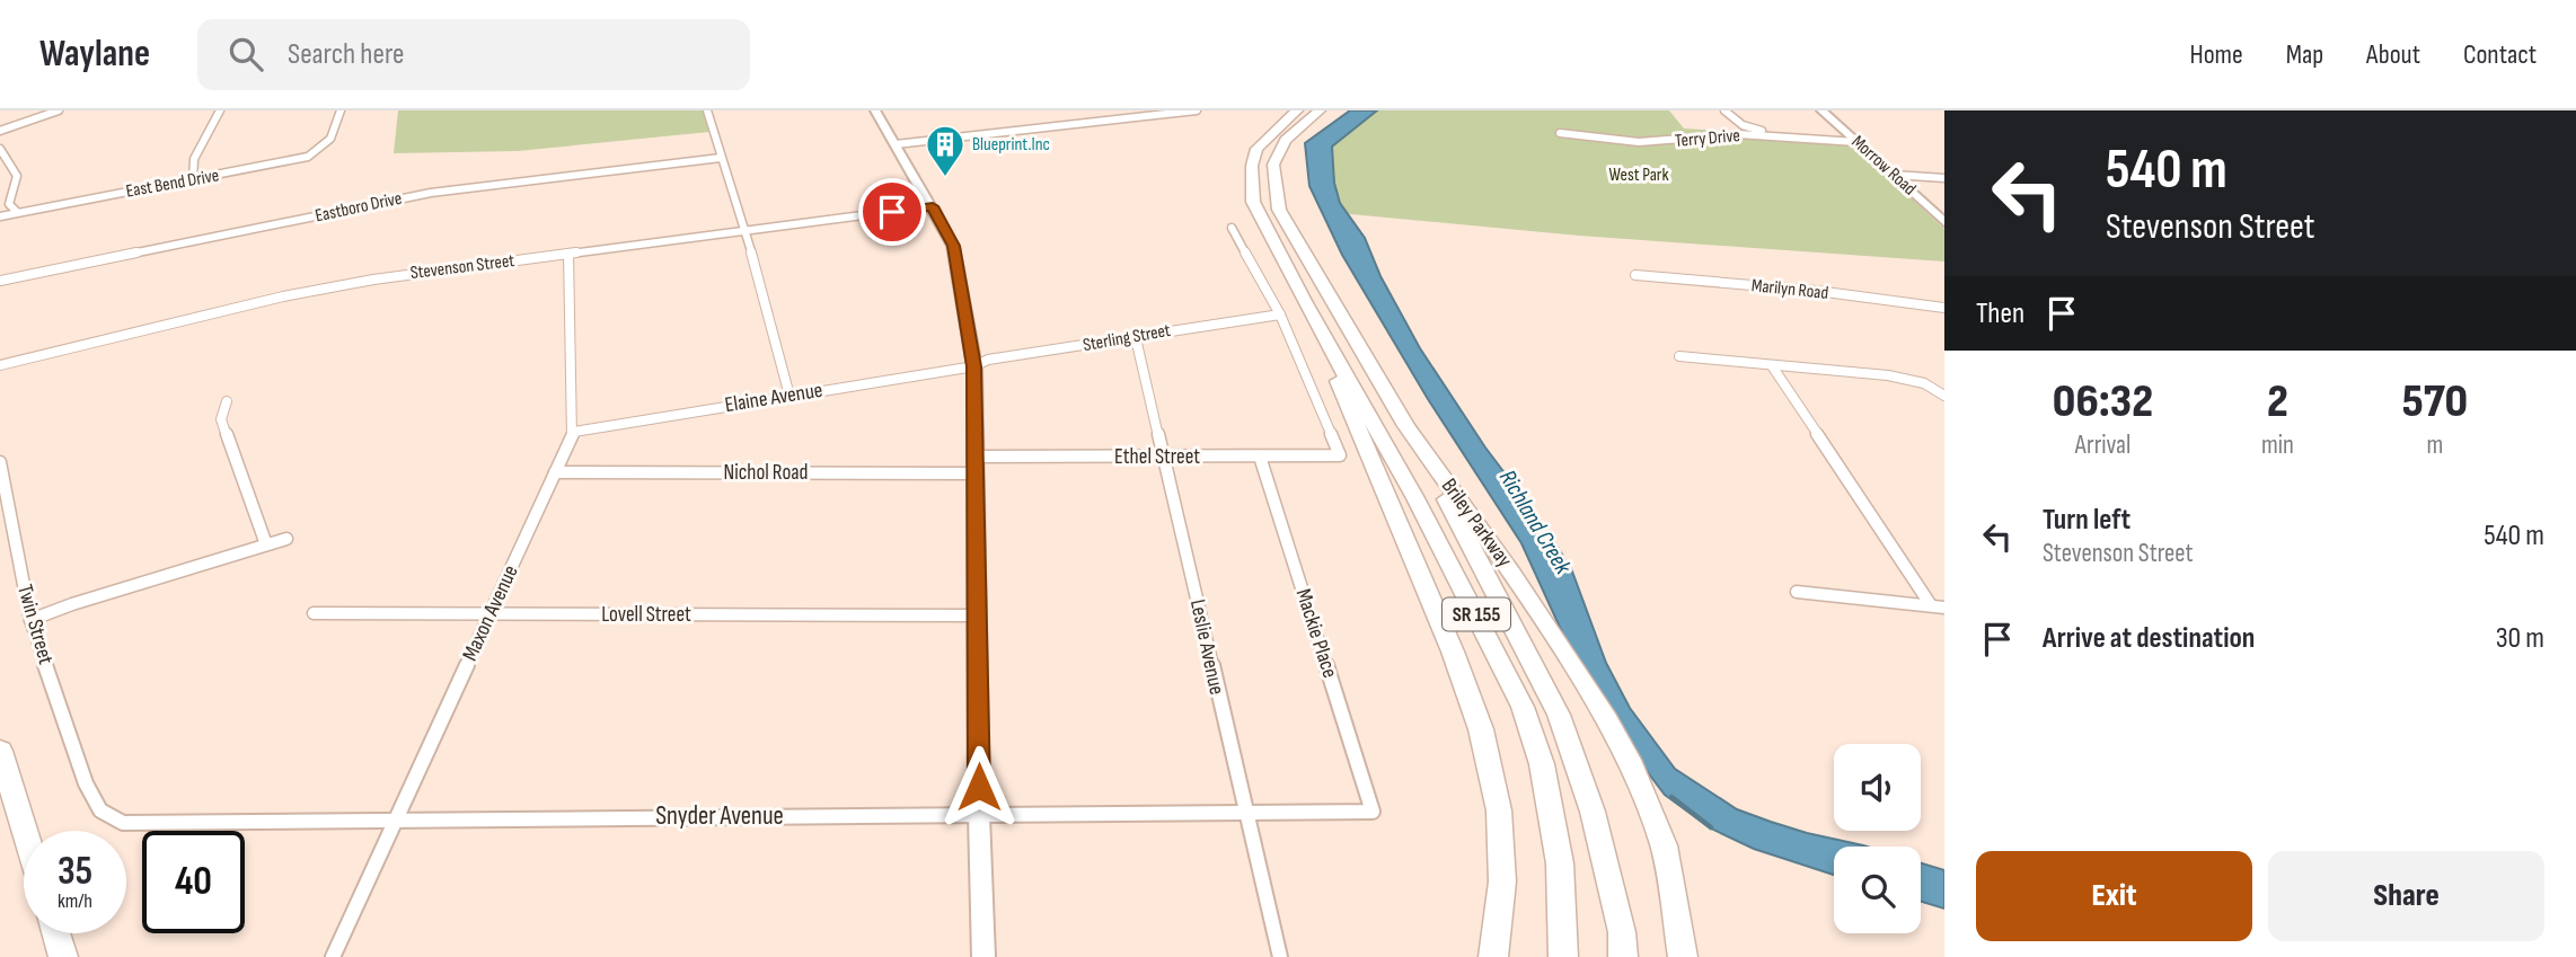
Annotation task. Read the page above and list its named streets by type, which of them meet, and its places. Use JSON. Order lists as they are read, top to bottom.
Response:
{
  "streets": {
    "highway": ["Briley Parkway", "SR 155"],
    "street": [
      "Terry Drive",
      "Morrow Road",
      "East Bend Drive",
      "Eastboro Drive",
      "Stevenson Street",
      "Marilyn Road",
      "Sterling Street",
      "Elaine Avenue",
      "Ethel Street",
      "Nichol Road",
      "Maxon Avenue",
      "Lovell Street",
      "Twin Street",
      "Mackie Place",
      "Leslie Avenue",
      "Snyder Avenue"
    ]
  },
  "crossings": [
    ["Terry Drive", "Morrow Road"],
    ["Stevenson Street", "Maxon Avenue"],
    ["Sterling Street", "Elaine Avenue"],
    ["Sterling Street", "Ethel Street"],
    ["Sterling Street", "Leslie Avenue"],
    ["Elaine Avenue", "Maxon Avenue"],
    ["Ethel Street", "Nichol Road"],
    ["Ethel Street", "Mackie Place"],
    ["Ethel Street", "Leslie Avenue"],
    ["Nichol Road", "Maxon Avenue"],
    ["Maxon Avenue", "Lovell Street"],
    ["Maxon Avenue", "Snyder Avenue"],
    ["Twin Street", "Snyder Avenue"],
    ["Mackie Place", "Snyder Avenue"],
    ["Leslie Avenue", "Snyder Avenue"]
  ],
  "water": ["Richland Creek"],
  "parks": ["West Park"],
  "places": {
    "building": ["Blueprint.Inc"]
  },
  "page": {
    "header": "Waylane",
    "search": "Search here",
    "nav": [
      "Home",
      "Map",
      "About",
      "Contact"
    ],
    "turn": ["540 m", "Stevenson Street"],
    "then": "Then",
    "eta": [
      "06:32",
      "Arrival",
      "2",
      "min",
      "570",
      "m"
    ],
    "list": [
      {
        "name": "Turn left",
        "note": "Stevenson Street",
        "value": "540 m"
      },
      {
        "name": "Arrive at destination",
        "value": "30 m"
      }
    ],
    "speed": "35 km/h",
    "limit": "40",
    "buttons": ["Exit", "Share"]
  }
}
